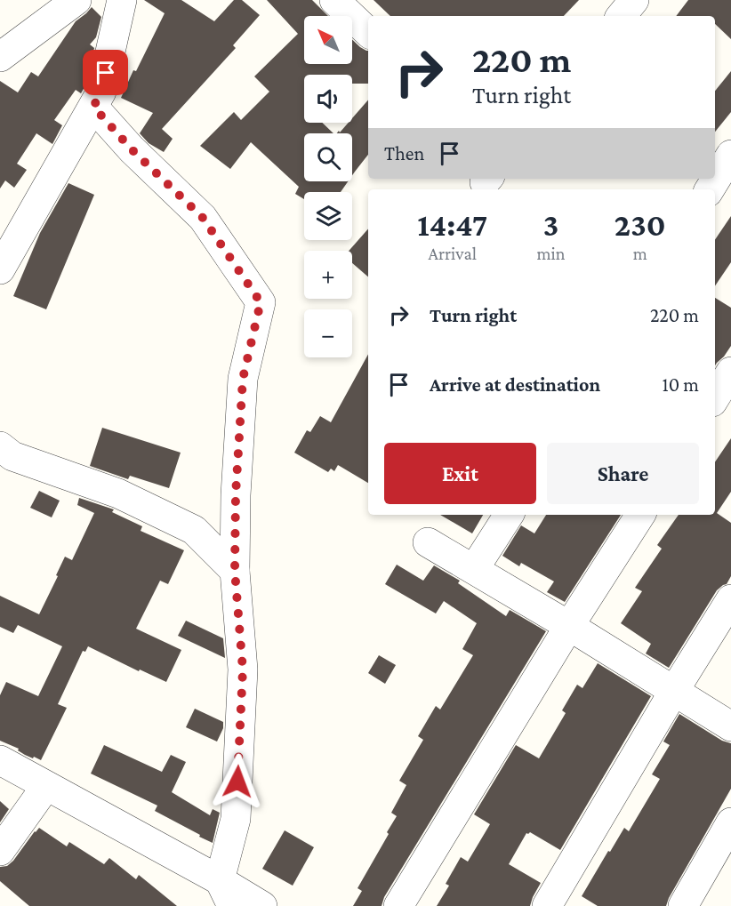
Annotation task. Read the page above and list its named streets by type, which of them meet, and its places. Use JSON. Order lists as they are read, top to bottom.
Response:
{
  "north": "top left",
  "page": {
    "map_buttons": ["+", "−"],
    "turn": ["220 m", "Turn right"],
    "then": "Then",
    "eta": [
      "14:47",
      "Arrival",
      "3",
      "min",
      "230",
      "m"
    ],
    "list": [
      {
        "name": "Turn right",
        "value": "220 m"
      },
      {
        "name": "Arrive at destination",
        "value": "10 m"
      }
    ],
    "buttons": ["Exit", "Share"]
  }
}
